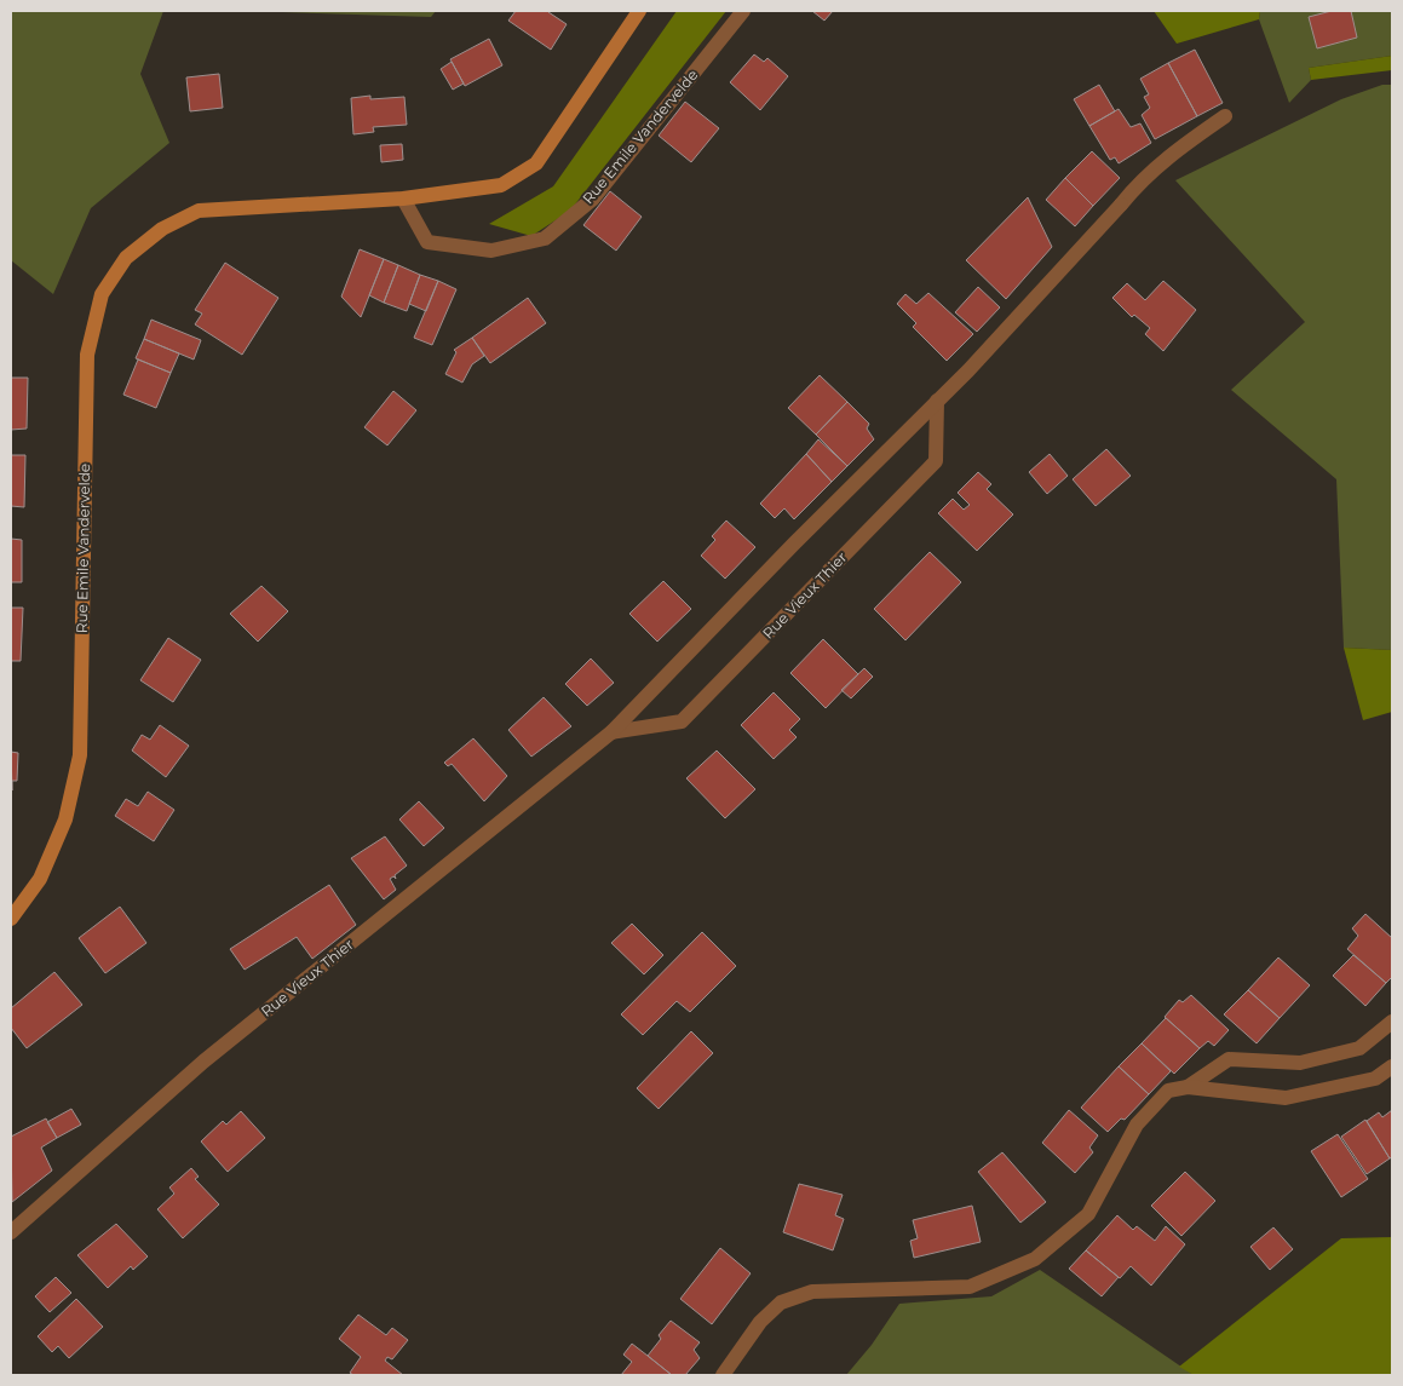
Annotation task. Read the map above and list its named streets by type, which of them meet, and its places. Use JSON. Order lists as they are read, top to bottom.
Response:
{
  "streets": {
    "street": ["Rue Emile Vandervelde", "Rue Vieux Thier"]
  }
}
